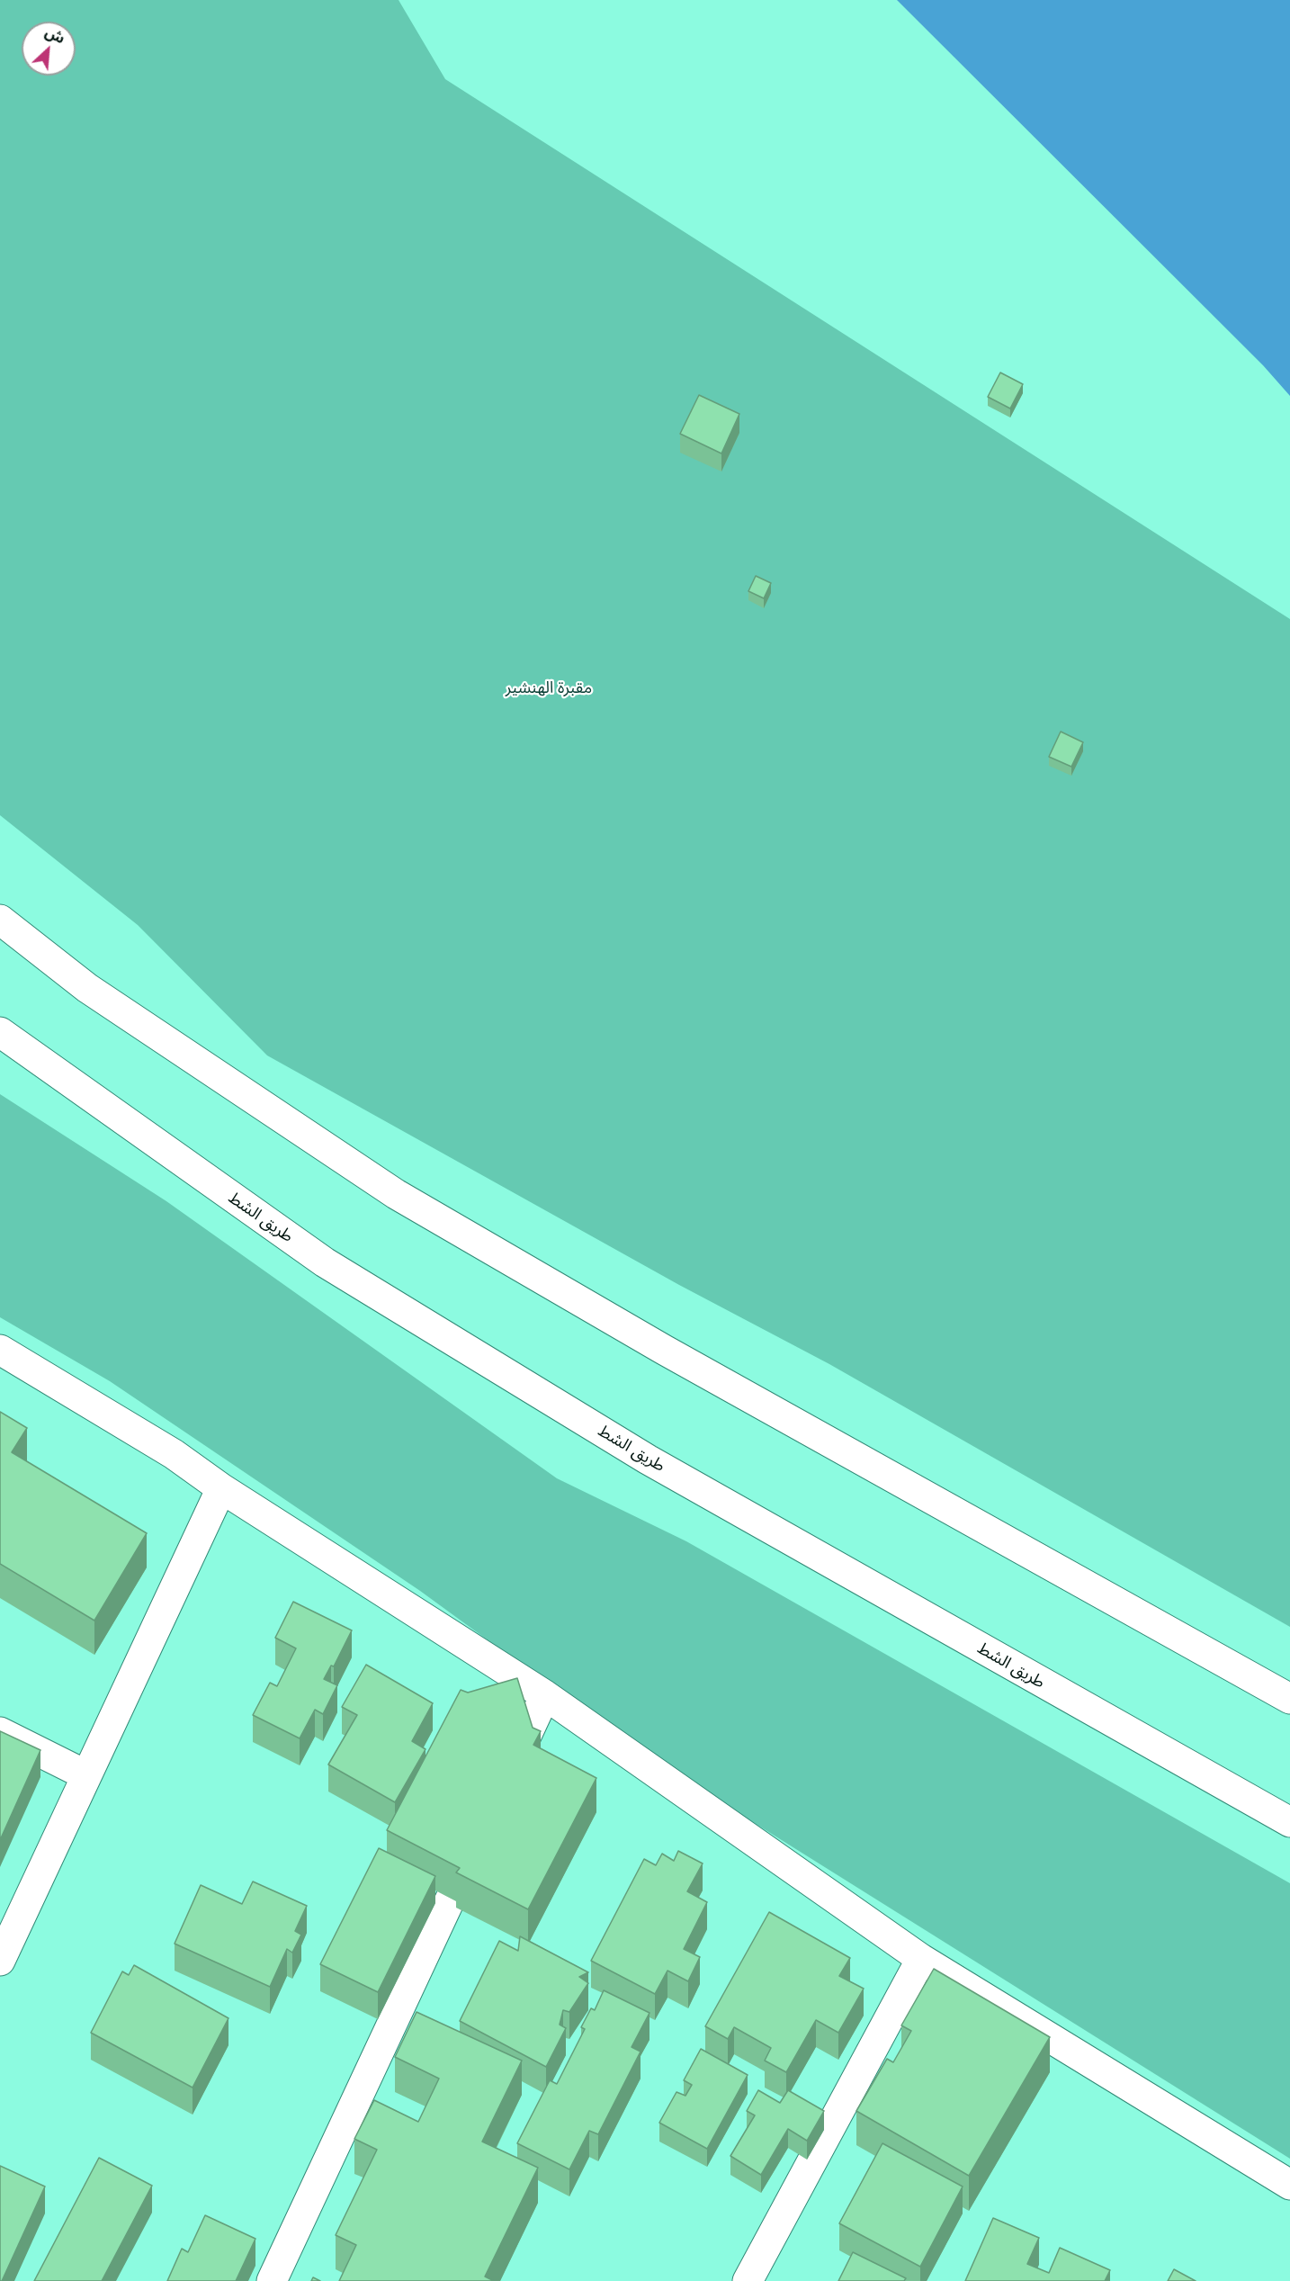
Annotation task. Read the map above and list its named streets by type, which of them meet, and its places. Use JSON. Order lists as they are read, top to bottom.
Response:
{
  "streets": {
    "main road": ["طريق الشط"]
  },
  "parks": ["مقبرة الهنشير"],
  "north": "top right"
}
